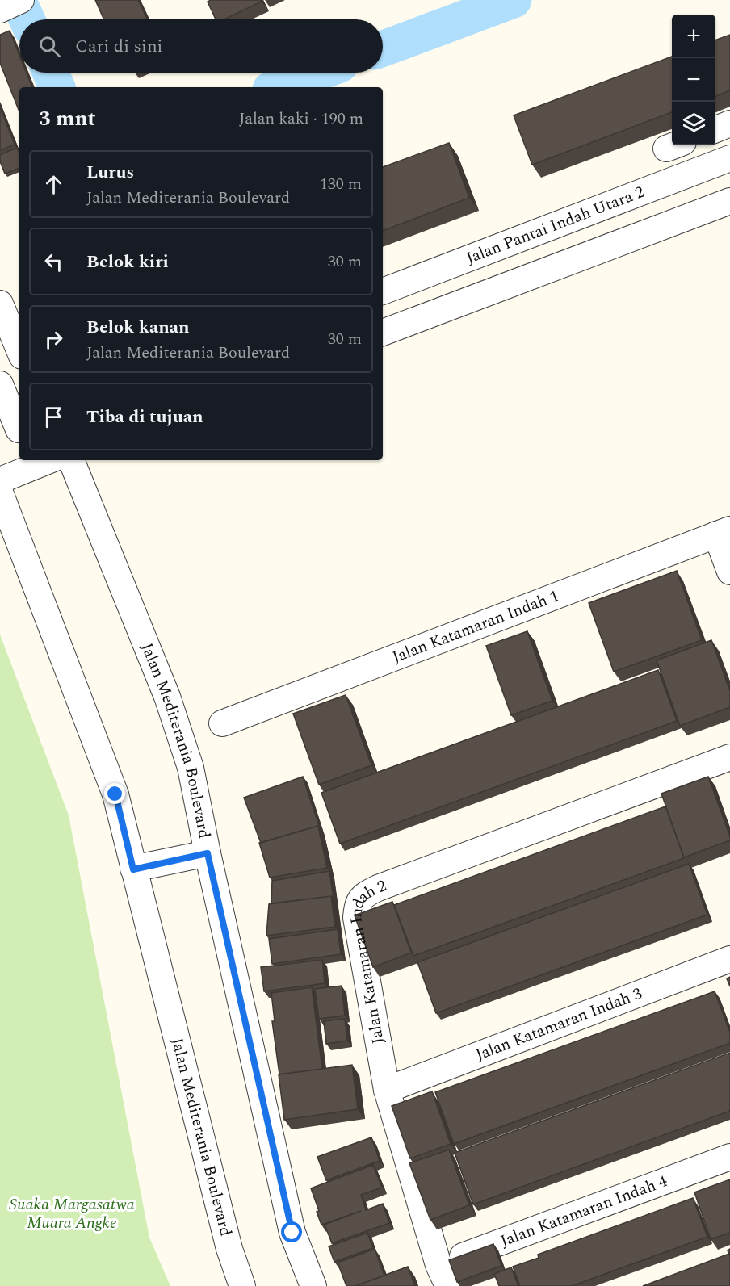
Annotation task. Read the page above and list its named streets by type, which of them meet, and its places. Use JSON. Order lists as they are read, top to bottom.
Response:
{
  "streets": {
    "street": [
      "Jalan Pantai Indah Utara 2",
      "Jalan Katamaran Indah 1",
      "Jalan Mediterania Boulevard",
      "Jalan Katamaran Indah 2",
      "Jalan Katamaran Indah 3",
      "Jalan Katamaran Indah 4"
    ]
  },
  "crossings": [
    ["Jalan Katamaran Indah 2", "Jalan Katamaran Indah 3"],
    ["Jalan Katamaran Indah 2", "Jalan Katamaran Indah 4"]
  ],
  "parks": ["Suaka Margasatwa Muara Angke"],
  "page": {
    "map_buttons": ["+", "−"],
    "search": "Cari di sini",
    "heading": ["3 mnt", "Jalan kaki · 190 m"],
    "list": [
      ["Lurus", "Jalan Mediterania Boulevard", "130 m"],
      ["Belok kiri", "30 m"],
      ["Belok kanan", "Jalan Mediterania Boulevard", "30 m"],
      "Tiba di tujuan"
    ]
  }
}
